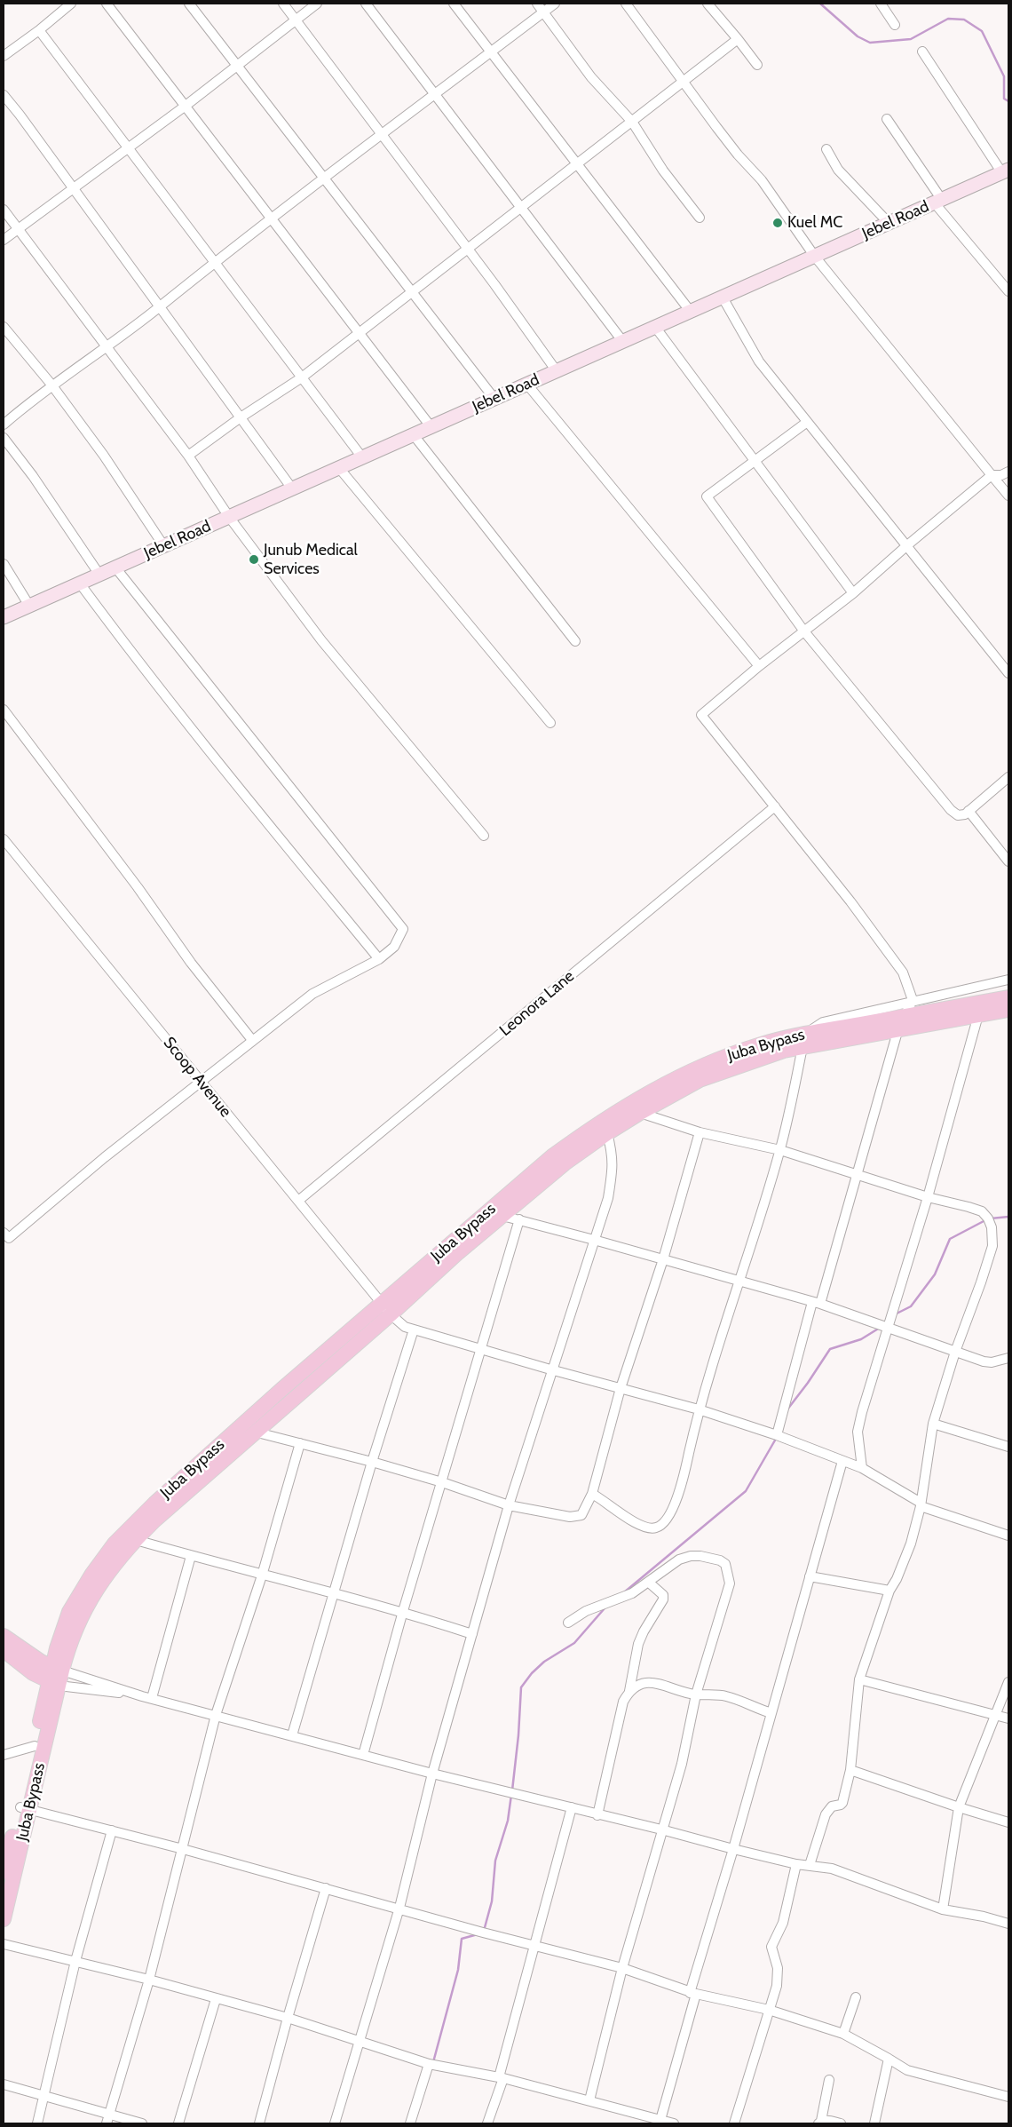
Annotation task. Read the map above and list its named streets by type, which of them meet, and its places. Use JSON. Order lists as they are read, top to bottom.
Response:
{
  "streets": {
    "main road": ["Jebel Road", "Juba Bypass"],
    "street": ["Leonora Lane", "Scoop Avenue"]
  },
  "crossings": [
    ["Leonora Lane", "Scoop Avenue"],
    ["Juba Bypass", "Scoop Avenue"]
  ],
  "places": ["Kuel MC", "Junub Medical Services"]
}
